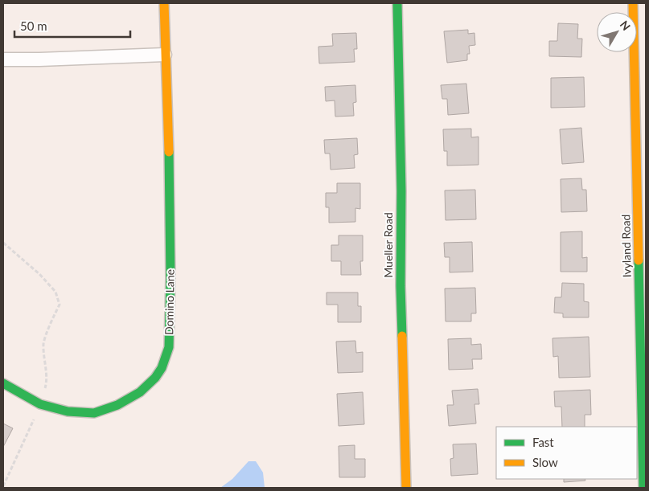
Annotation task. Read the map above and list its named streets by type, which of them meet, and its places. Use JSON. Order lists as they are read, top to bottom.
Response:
{
  "streets": {
    "street": ["Mueller Road", "Ivyland Road", "Domino Lane"]
  },
  "legend": ["Fast", "Slow"],
  "scale_bar": "50 m",
  "north": "top right"
}
